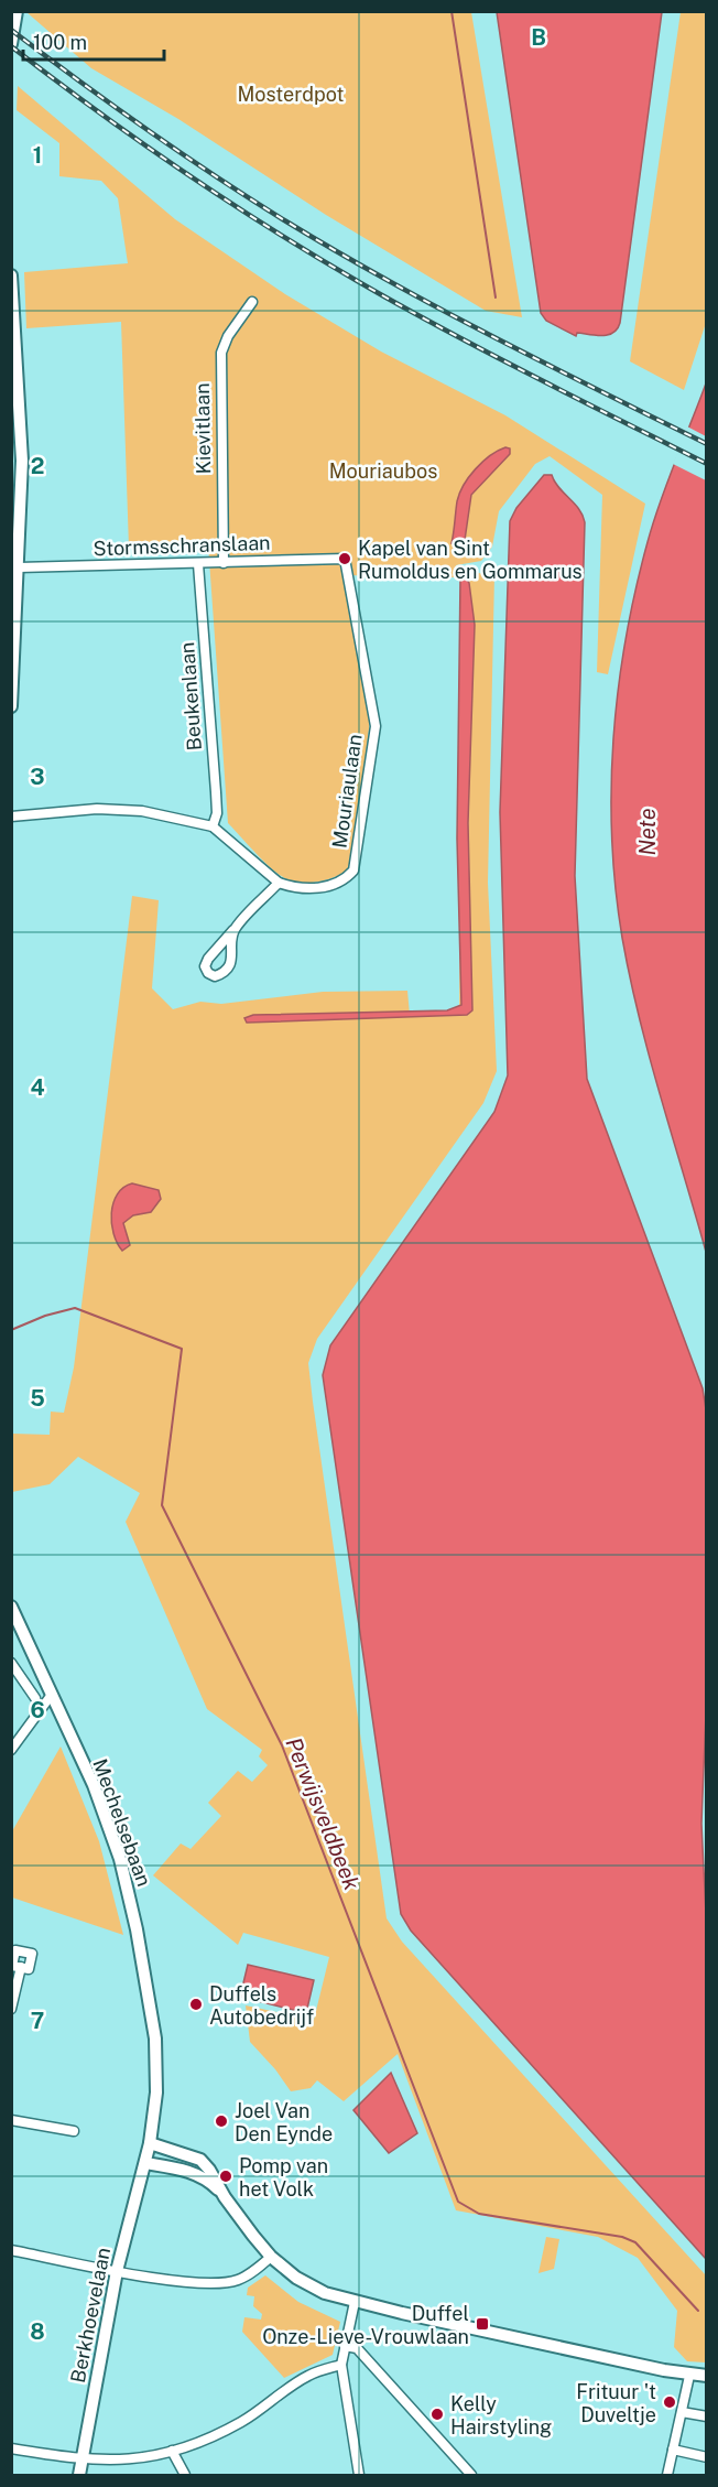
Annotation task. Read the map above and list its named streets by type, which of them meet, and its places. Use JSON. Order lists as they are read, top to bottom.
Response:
{
  "streets": {
    "main road": ["Mechelsebaan", "Berkhoevelaan"],
    "street": [
      "Kievitlaan",
      "Stormsschranslaan",
      "Beukenlaan",
      "Mouriaulaan"
    ]
  },
  "crossings": [
    ["Kievitlaan", "Stormsschranslaan"],
    ["Stormsschranslaan", "Beukenlaan"],
    ["Stormsschranslaan", "Mouriaulaan"],
    ["Mechelsebaan", "Berkhoevelaan"]
  ],
  "water": ["Nete", "Perwijsveldbeek"],
  "parks": ["Mosterdpot", "Mouriaubos"],
  "places": {
    "other": [
      "Kapel van Sint Rumoldus en Gommarus",
      "Duffels Autobedrijf",
      "Joel Van Den Eynde",
      "Pomp van het Volk",
      "Frituur 't Duveltje",
      "Kelly Hairstyling"
    ],
    "transit": ["Duffel Onze-Lieve-Vrouwlaan"]
  },
  "scale_bar": "100 m",
  "grid": {
    "columns": ["B"],
    "rows": [
      "1",
      "2",
      "3",
      "4",
      "5",
      "6",
      "7",
      "8"
    ]
  }
}
